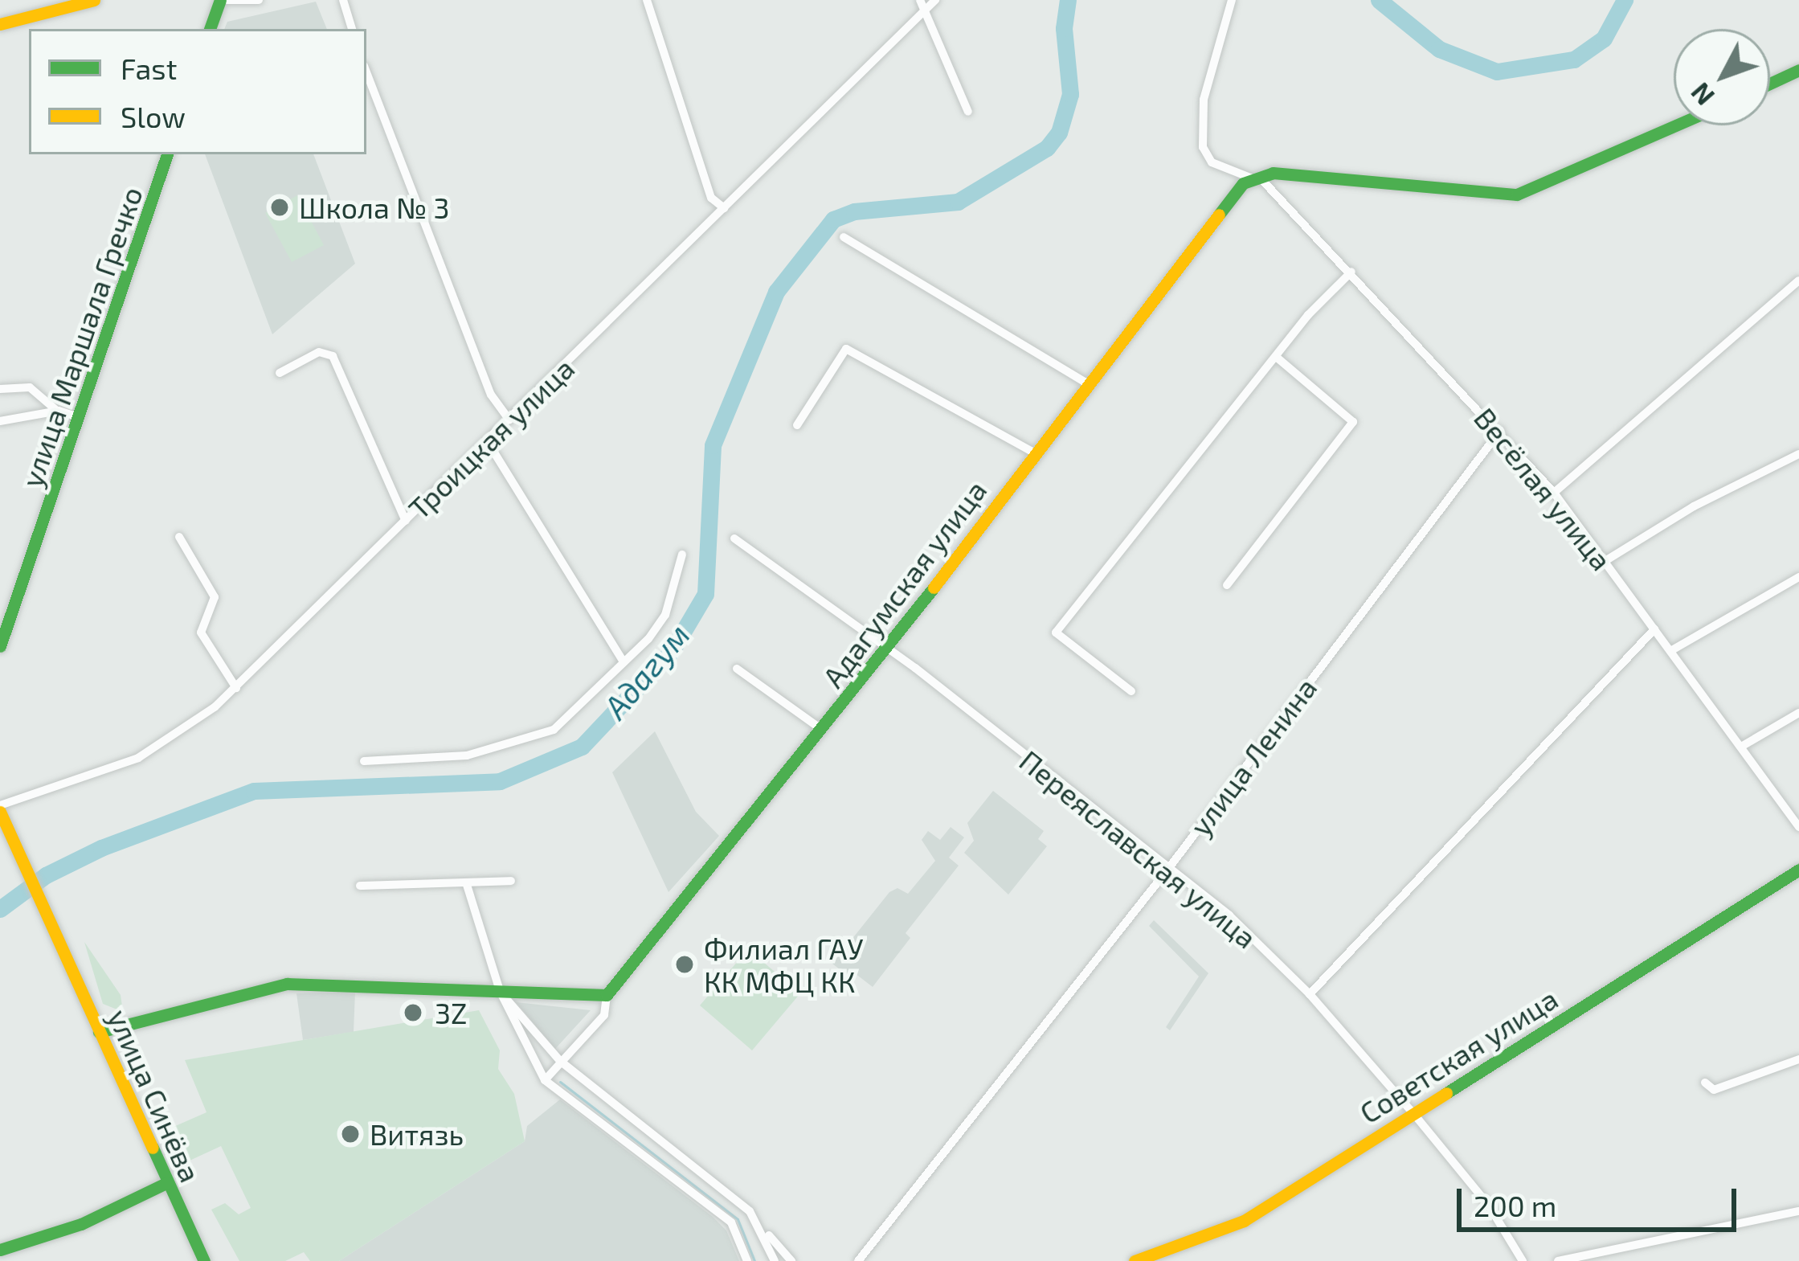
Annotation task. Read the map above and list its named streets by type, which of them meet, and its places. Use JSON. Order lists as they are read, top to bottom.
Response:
{
  "streets": {
    "main road": [
      "улица Маршала Гречко",
      "Адагумская улица",
      "Советская улица",
      "улица Синёва"
    ],
    "street": [
      "Троицкая улица",
      "Весёлая улица",
      "улица Ленина",
      "Переяславская улица"
    ]
  },
  "crossings": [
    ["Троицкая улица", "улица Синёва"],
    ["Весёлая улица", "Адагумская улица"],
    ["Весёлая улица", "улица Ленина"],
    ["Адагумская улица", "Переяславская улица"],
    ["улица Ленина", "Переяславская улица"],
    ["Переяславская улица", "Советская улица"]
  ],
  "water": ["Адагум"],
  "places": [
    "Школа № 3",
    "Филиал ГАУ КК МФЦ КК",
    "3Z",
    "Витязь"
  ],
  "legend": ["Fast", "Slow"],
  "scale_bar": "200 m",
  "north": "bottom left"
}
